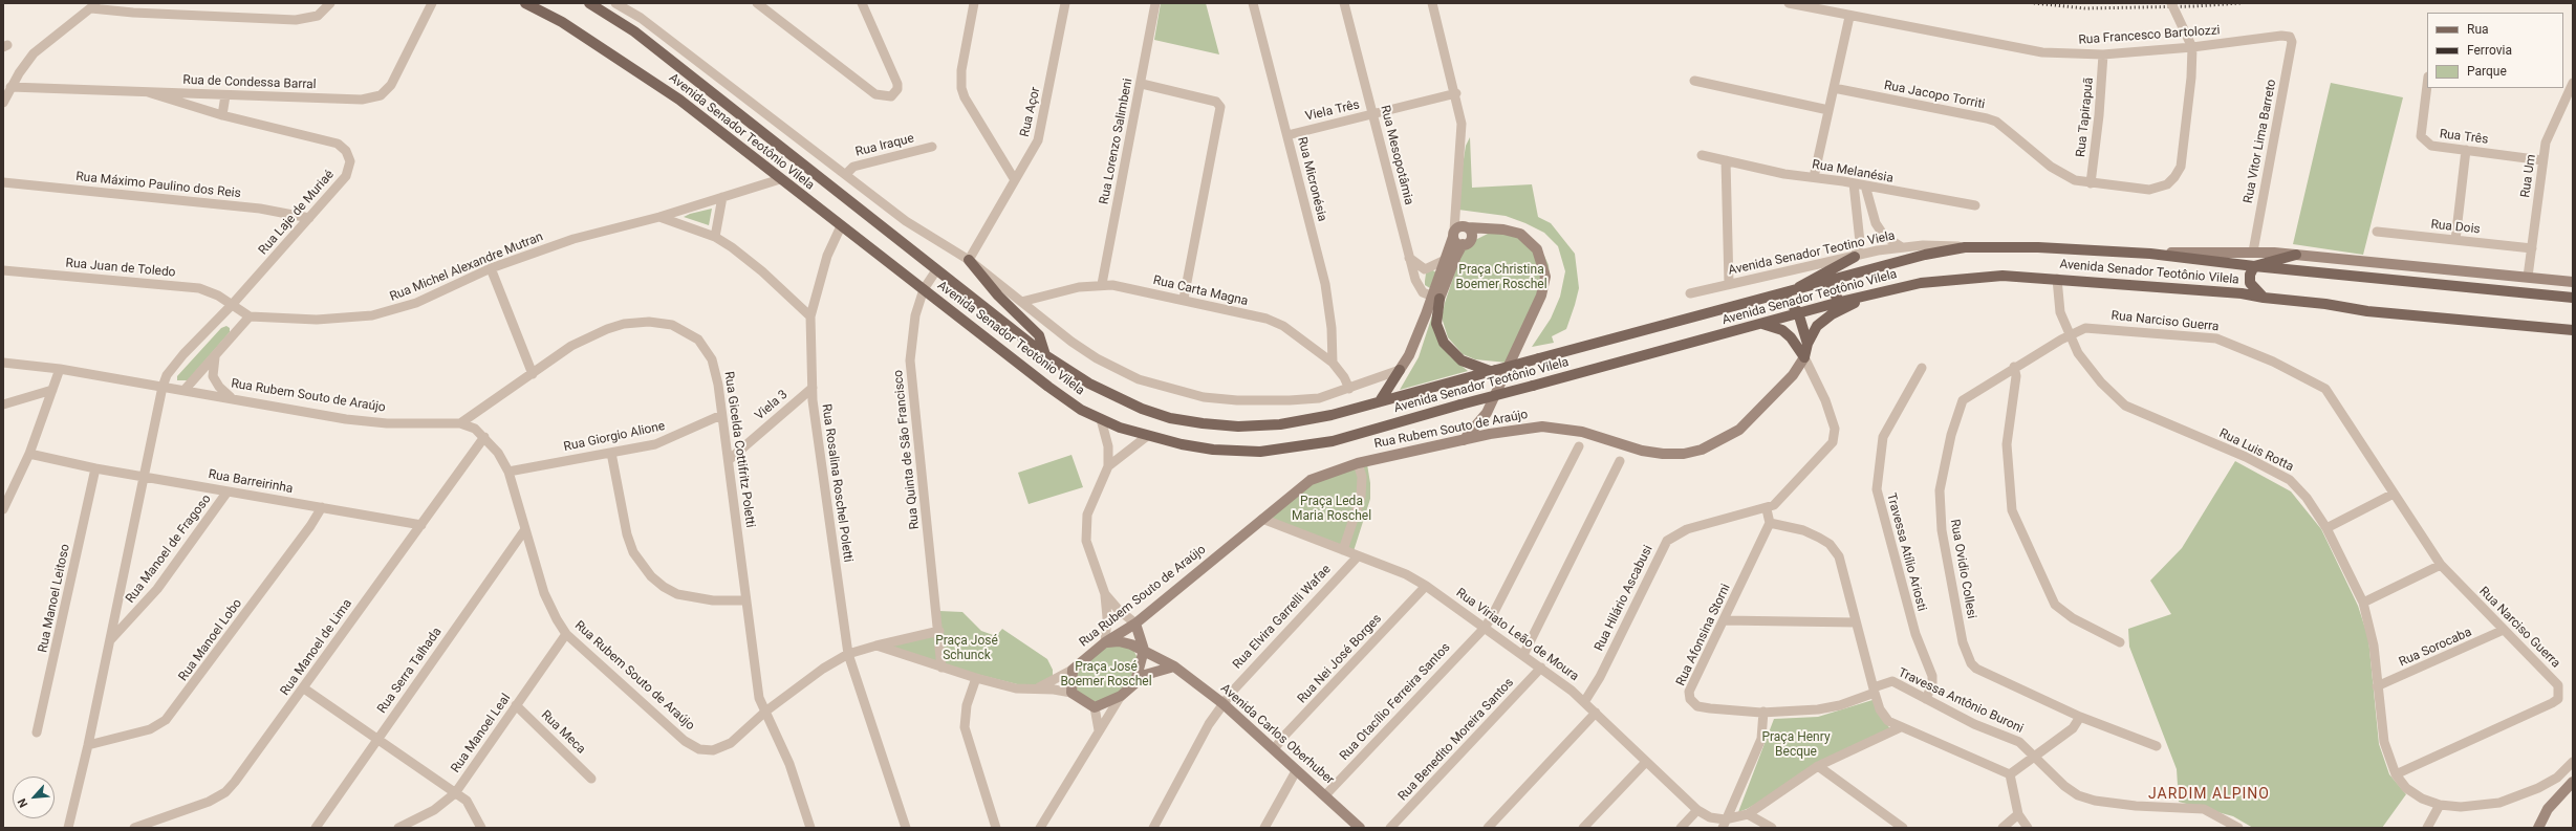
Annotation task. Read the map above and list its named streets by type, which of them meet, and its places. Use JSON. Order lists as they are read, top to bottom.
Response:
{
  "streets": {
    "main road": ["Avenida Senador Teotônio Vilela"],
    "street": [
      "Rua Francesco Bartolozzi",
      "Rua de Condessa Barral",
      "Rua Jacopo Torriti",
      "Viela Três",
      "Rua Açor",
      "Rua Tapirapuã",
      "Rua Três",
      "Rua Lorenzo Salimbeni",
      "Rua Vitor Lima Barreto",
      "Rua Iraque",
      "Rua Mesopotâmia",
      "Rua Melanésia",
      "Rua Um",
      "Rua Micronésia",
      "Rua Máximo Paulino dos Reis",
      "Rua Laje de Muriaé",
      "Rua Dois",
      "Avenida Senador Teotino Viela",
      "Rua Michel Alexandre Mutran",
      "Rua Juan de Toledo",
      "Rua Carta Magna",
      "Rua Narciso Guerra",
      "Rua Rubem Souto de Araújo",
      "Viela 3",
      "Rua Giorgio Alione",
      "Rua Gicelda Cottifritz Poletti",
      "Rua Quinta de São Francisco",
      "Rua Luis Rotta",
      "Rua Barreirinha",
      "Rua Rosalina Roschel Poletti",
      "Rua Manoel de Fragoso",
      "Travessa Atílio Ariosti",
      "Rua Ovidio Collesi",
      "Rua Manoel Leitoso",
      "Rua Hilário Ascabusi",
      "Rua Elvira Garrelli Wafae",
      "Rua Viriato Leão de Moura",
      "Rua Afonsina Storni",
      "Rua Manoel Lobo",
      "Rua Manoel de Lima",
      "Rua Sorocaba",
      "Rua Nei José Borges",
      "Rua Serra Talhada",
      "Travessa Antônio Buroni",
      "Rua Otacílio Ferreira Santos",
      "Rua Meca",
      "Rua Manoel Leal",
      "Avenida Carlos Oberhuber",
      "Rua Benedito Moreira Santos"
    ]
  },
  "crossings": [
    ["Rua Francesco Bartolozzi", "Rua Jacopo Torriti"],
    ["Rua Francesco Bartolozzi", "Rua Tapirapuã"],
    ["Rua Francesco Bartolozzi", "Rua Vitor Lima Barreto"],
    ["Rua de Condessa Barral", "Rua Laje de Muriaé"],
    ["Rua Jacopo Torriti", "Rua Tapirapuã"],
    ["Viela Três", "Rua Mesopotâmia"],
    ["Viela Três", "Rua Micronésia"],
    ["Avenida Senador Teotônio Vilela", "Rua Vitor Lima Barreto"],
    ["Avenida Senador Teotônio Vilela", "Rua Um"],
    ["Avenida Senador Teotônio Vilela", "Avenida Senador Teotino Viela"],
    ["Avenida Senador Teotônio Vilela", "Rua Michel Alexandre Mutran"],
    ["Avenida Senador Teotônio Vilela", "Rua Quinta de São Francisco"],
    ["Avenida Senador Teotônio Vilela", "Rua Luis Rotta"],
    ["Avenida Senador Teotônio Vilela", "Rua Rosalina Roschel Poletti"],
    ["Rua Três", "Rua Um"],
    ["Rua Lorenzo Salimbeni", "Rua Carta Magna"],
    ["Rua Um", "Rua Dois"],
    ["Rua Micronésia", "Rua Carta Magna"],
    ["Rua Máximo Paulino dos Reis", "Rua Laje de Muriaé"],
    ["Rua Laje de Muriaé", "Rua Juan de Toledo"],
    ["Rua Laje de Muriaé", "Rua Rubem Souto de Araújo"],
    ["Rua Narciso Guerra", "Rua Luis Rotta"],
    ["Rua Narciso Guerra", "Rua Ovidio Collesi"],
    ["Rua Narciso Guerra", "Rua Sorocaba"],
    ["Rua Rubem Souto de Araújo", "Rua Giorgio Alione"],
    ["Rua Rubem Souto de Araújo", "Rua Gicelda Cottifritz Poletti"],
    ["Rua Rubem Souto de Araújo", "Rua Rosalina Roschel Poletti"],
    ["Rua Rubem Souto de Araújo", "Rua Hilário Ascabusi"],
    ["Rua Rubem Souto de Araújo", "Rua Viriato Leão de Moura"],
    ["Rua Rubem Souto de Araújo", "Rua Manoel de Lima"],
    ["Rua Rubem Souto de Araújo", "Rua Serra Talhada"],
    ["Rua Rubem Souto de Araújo", "Rua Manoel Leal"],
    ["Rua Rubem Souto de Araújo", "Avenida Carlos Oberhuber"],
    ["Viela 3", "Rua Gicelda Cottifritz Poletti"],
    ["Viela 3", "Rua Rosalina Roschel Poletti"],
    ["Rua Giorgio Alione", "Rua Gicelda Cottifritz Poletti"],
    ["Rua Luis Rotta", "Rua Ovidio Collesi"],
    ["Rua Luis Rotta", "Rua Sorocaba"],
    ["Rua Barreirinha", "Rua Manoel de Fragoso"],
    ["Rua Barreirinha", "Rua Manoel Leitoso"],
    ["Rua Barreirinha", "Rua Manoel Lobo"],
    ["Rua Barreirinha", "Rua Manoel de Lima"],
    ["Travessa Atílio Ariosti", "Travessa Antônio Buroni"],
    ["Rua Hilário Ascabusi", "Rua Viriato Leão de Moura"],
    ["Rua Elvira Garrelli Wafae", "Rua Viriato Leão de Moura"],
    ["Rua Elvira Garrelli Wafae", "Avenida Carlos Oberhuber"],
    ["Rua Viriato Leão de Moura", "Rua Nei José Borges"],
    ["Rua Viriato Leão de Moura", "Rua Otacílio Ferreira Santos"],
    ["Rua Viriato Leão de Moura", "Rua Benedito Moreira Santos"],
    ["Rua Afonsina Storni", "Travessa Antônio Buroni"],
    ["Rua Nei José Borges", "Avenida Carlos Oberhuber"],
    ["Rua Otacílio Ferreira Santos", "Avenida Carlos Oberhuber"],
    ["Rua Meca", "Rua Manoel Leal"]
  ],
  "districts": ["JARDIM ALPINO"],
  "parks": [
    "Praça Christina Boemer Roschel",
    "Praça Leda Maria Roschel",
    "Praça José Schunck",
    "Praça José Boemer Roschel",
    "Praça Henry Becque"
  ],
  "legend": ["Rua", "Ferrovia", "Parque"],
  "north": "bottom left"
}
